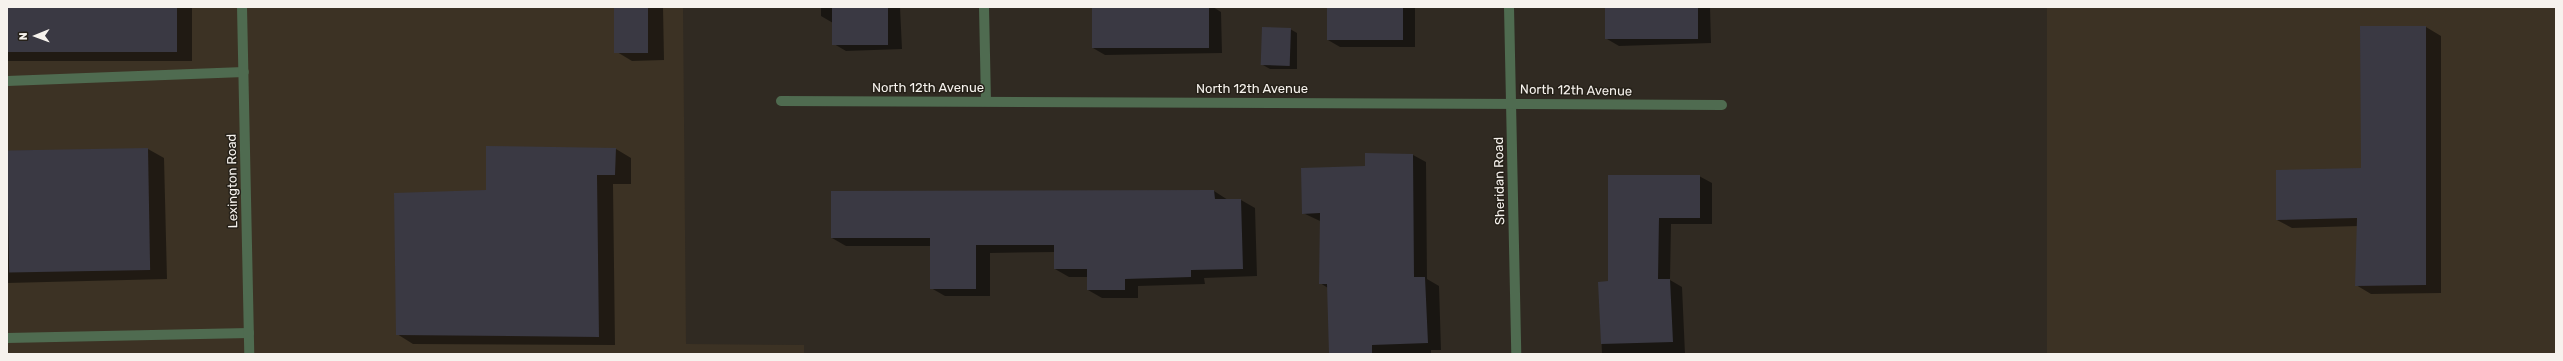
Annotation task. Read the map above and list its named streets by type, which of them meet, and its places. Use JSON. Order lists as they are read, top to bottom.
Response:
{
  "streets": {
    "street": ["North 12th Avenue", "Lexington Road", "Sheridan Road"]
  },
  "crossings": [
    ["North 12th Avenue", "Sheridan Road"]
  ],
  "north": "left"
}
